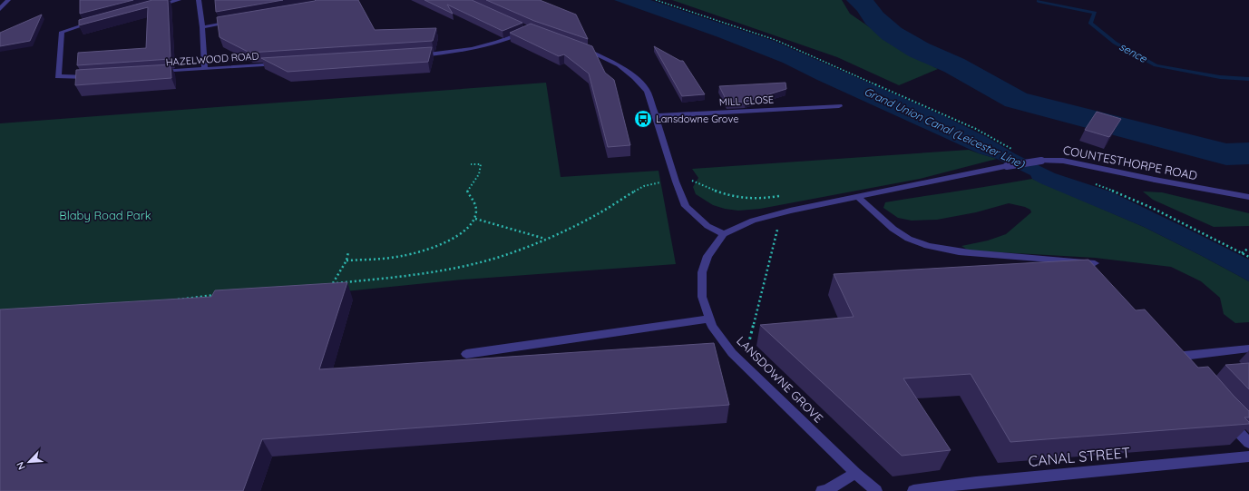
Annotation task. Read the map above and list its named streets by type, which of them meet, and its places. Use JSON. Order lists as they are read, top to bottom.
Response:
{
  "streets": {
    "street": [
      "HAZELWOOD ROAD",
      "MILL CLOSE",
      "COUNTESTHORPE ROAD",
      "LANSDOWNE GROVE",
      "CANAL STREET"
    ]
  },
  "crossings": [
    ["COUNTESTHORPE ROAD", "LANSDOWNE GROVE"]
  ],
  "water": ["sence", "Grand Union Canal (Leicester Line)"],
  "parks": ["Blaby Road Park"],
  "places": {
    "bus stop": ["Lansdowne Grove"]
  },
  "north": "bottom left"
}
